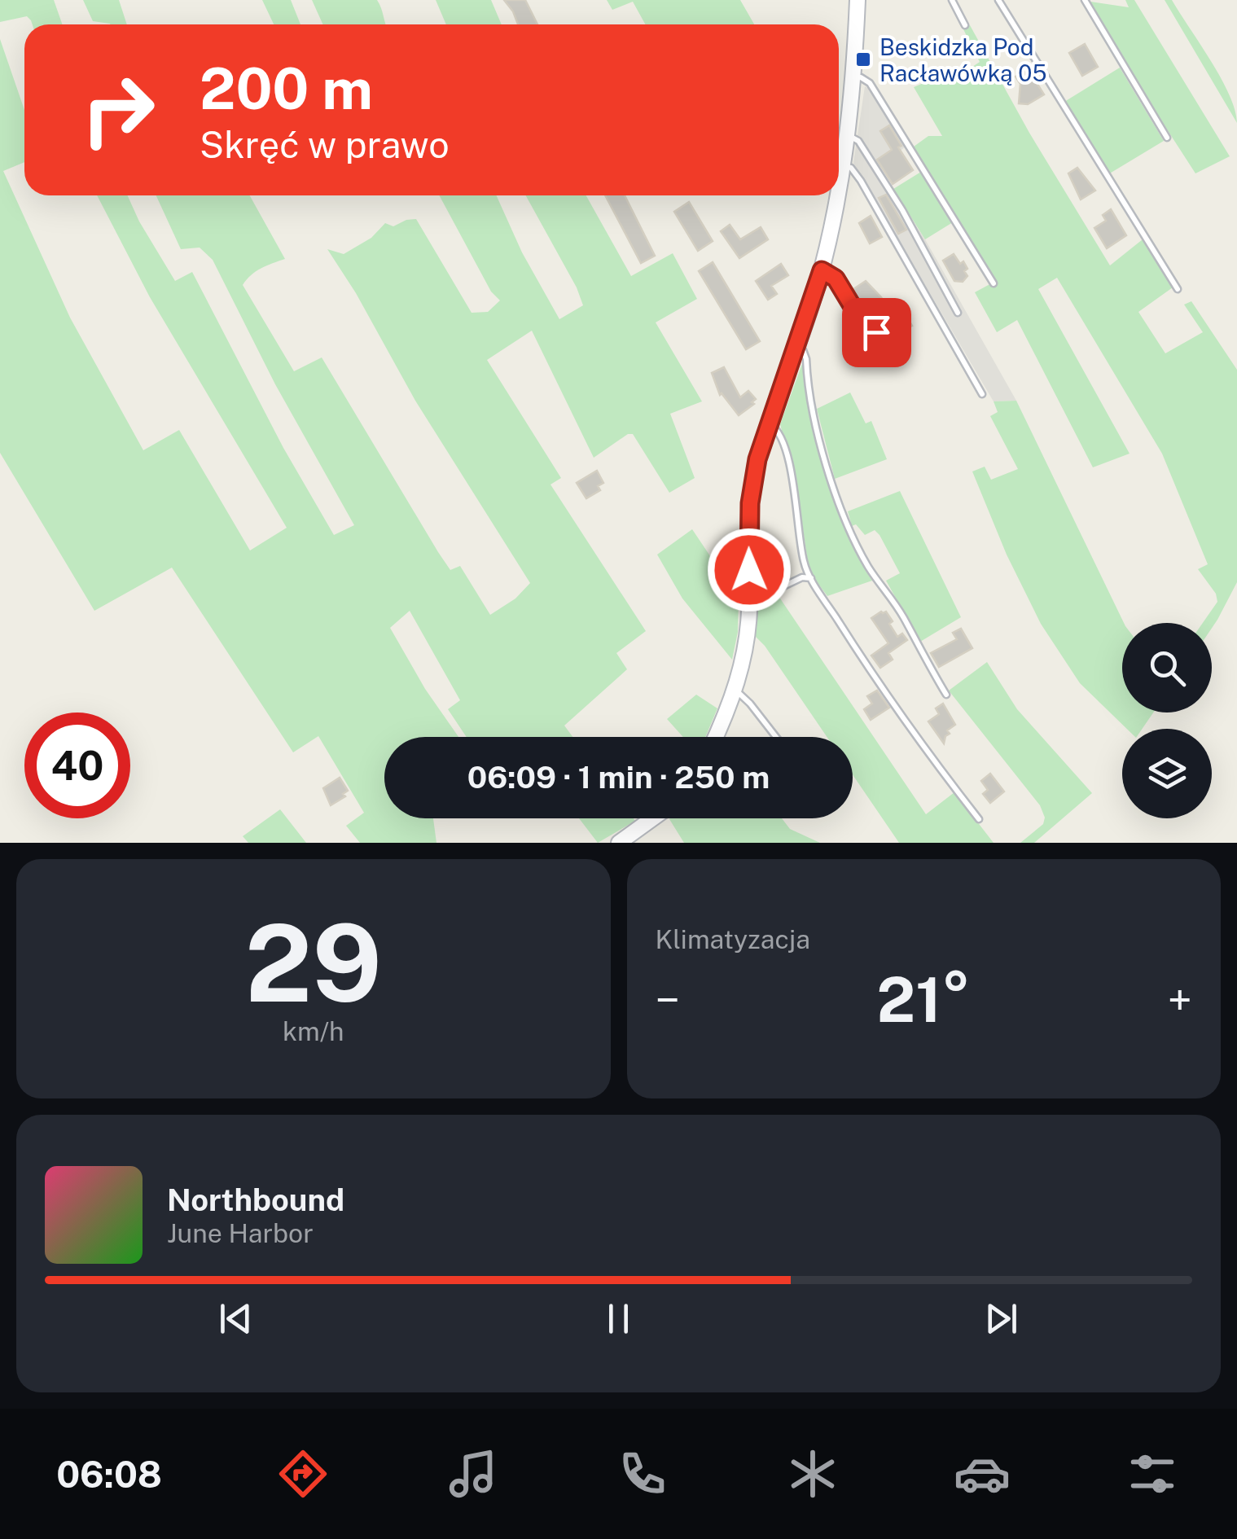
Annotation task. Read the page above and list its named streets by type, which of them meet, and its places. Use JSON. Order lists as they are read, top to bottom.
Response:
{
  "places": {
    "transit": ["Beskidzka Pod Racławówką 05"]
  },
  "page": {
    "turn": ["200 m", "Skręć w prawo"],
    "limit": "40",
    "trip": "06:09 · 1 min · 250 m",
    "tile": [
      ["29", "km/h"],
      "Klimatyzacja"
    ],
    "heat": ["−", "21°", "+"],
    "song": ["Northbound", "June Harbor"],
    "tabs": "06:08"
  }
}
